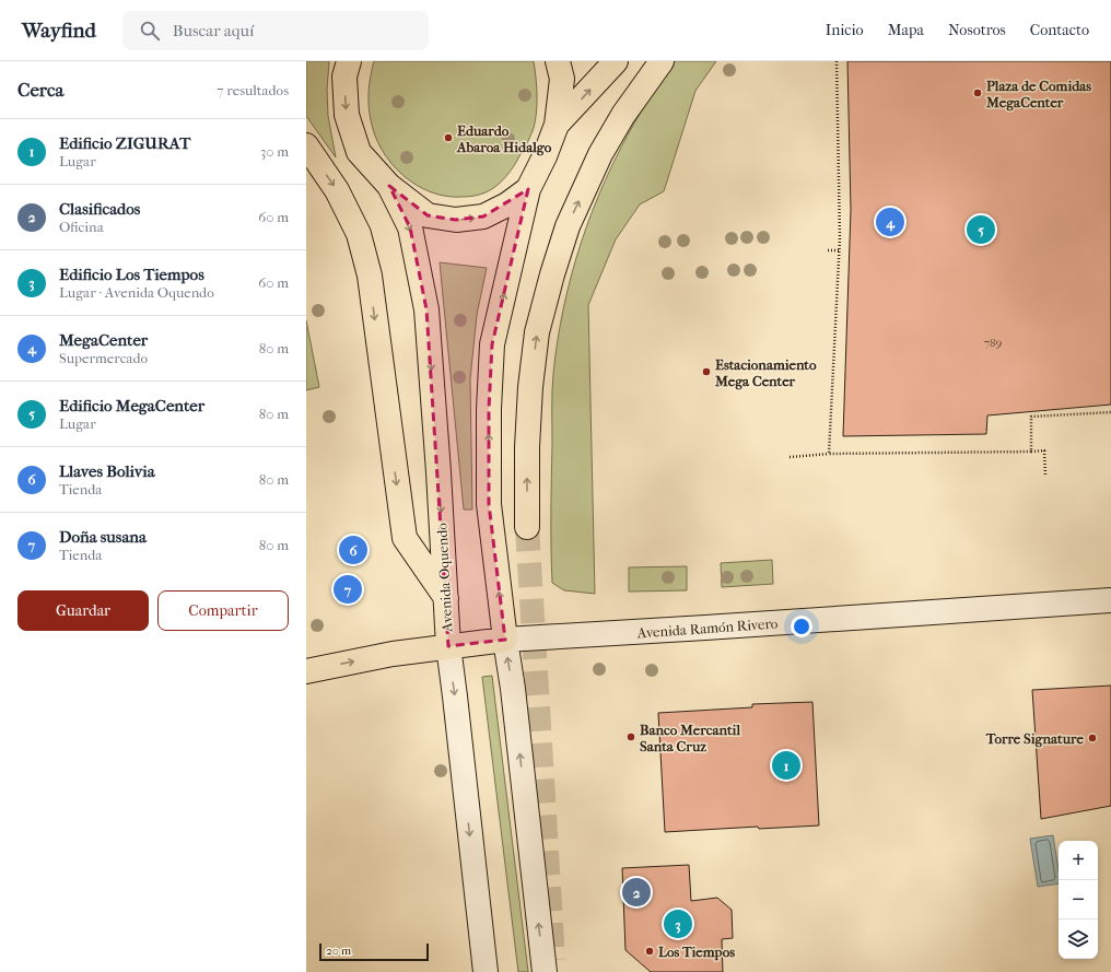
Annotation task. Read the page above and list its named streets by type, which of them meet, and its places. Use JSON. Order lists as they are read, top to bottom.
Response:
{
  "streets": {
    "main road": ["Avenida Oquendo", "Avenida Ramón Rivero"]
  },
  "crossings": [
    ["Avenida Oquendo", "Avenida Ramón Rivero"]
  ],
  "places": [
    "Plaza de Comidas MegaCenter",
    "Eduardo Abaroa Hidalgo",
    "Estacionamiento Mega Center",
    "Banco Mercantil Santa Cruz",
    "Torre Signature",
    "Los Tiempos"
  ],
  "house_numbers": ["789"],
  "scale_bar": "20 m",
  "page": {
    "header": "Wayfind",
    "search": "Buscar aquí",
    "nav": [
      "Inicio",
      "Mapa",
      "Nosotros",
      "Contacto"
    ],
    "heading": ["Cerca", "7 resultados"],
    "list": [
      {
        "mark": "1",
        "name": "Edificio ZIGURAT",
        "note": "Lugar",
        "value": "30 m"
      },
      {
        "mark": "2",
        "name": "Clasificados",
        "note": "Oficina",
        "value": "60 m"
      },
      {
        "mark": "3",
        "name": "Edificio Los Tiempos",
        "note": "Lugar · Avenida Oquendo",
        "value": "60 m"
      },
      {
        "mark": "4",
        "name": "MegaCenter",
        "note": "Supermercado",
        "value": "80 m"
      },
      {
        "mark": "5",
        "name": "Edificio MegaCenter",
        "note": "Lugar",
        "value": "80 m"
      },
      {
        "mark": "6",
        "name": "Llaves Bolivia",
        "note": "Tienda",
        "value": "80 m"
      },
      {
        "mark": "7",
        "name": "Doña susana",
        "note": "Tienda",
        "value": "80 m"
      }
    ],
    "pins": [
      "4",
      "5",
      "6",
      "7",
      "1",
      "2",
      "3"
    ],
    "buttons": ["Guardar", "Compartir"],
    "map_buttons": ["+", "−"],
    "scale": "20 m"
  }
}
